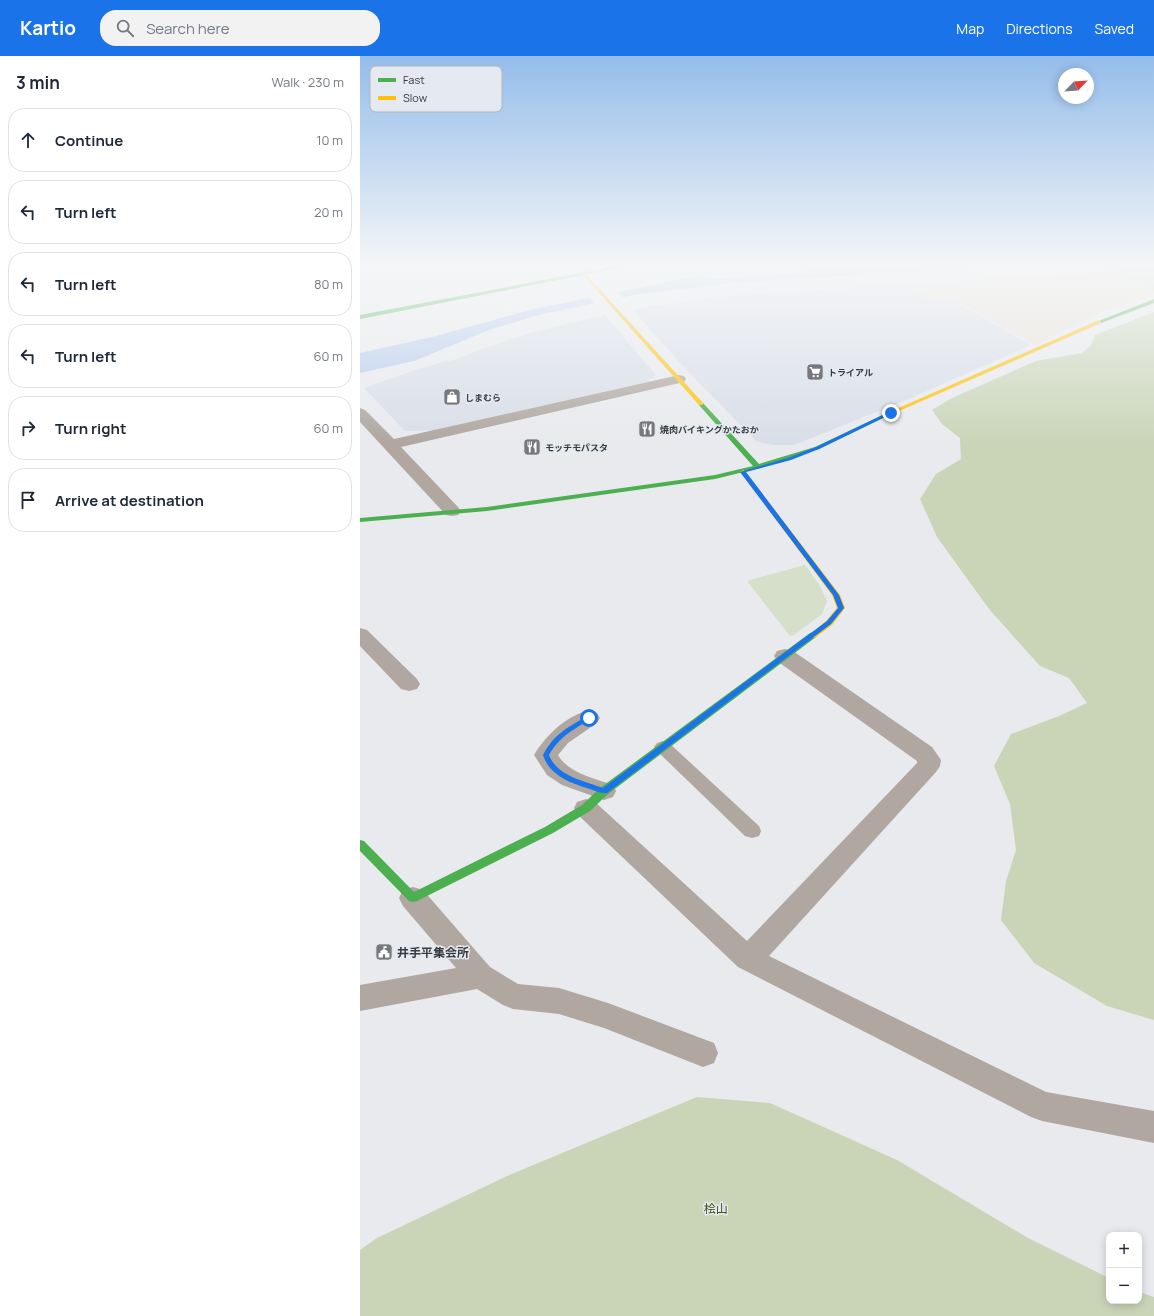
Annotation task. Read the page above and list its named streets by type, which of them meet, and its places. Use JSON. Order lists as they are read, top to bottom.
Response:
{
  "parks": ["桧山"],
  "places": {
    "supermarket": ["トライアル"],
    "shop": ["しまむら"],
    "restaurant": ["焼肉バイキングかたおか", "モッチモパスタ"],
    "public building": ["井手平集会所"]
  },
  "legend": ["Fast", "Slow"],
  "north": "top right",
  "page": {
    "header": "Kartio",
    "search": "Search here",
    "nav": ["Map", "Directions", "Saved"],
    "heading": ["3 min", "Walk · 230 m"],
    "list": [
      ["Continue", "10 m"],
      ["Turn left", "20 m"],
      ["Turn left", "80 m"],
      ["Turn left", "60 m"],
      ["Turn right", "60 m"],
      "Arrive at destination"
    ],
    "map_buttons": ["+", "−"]
  }
}
